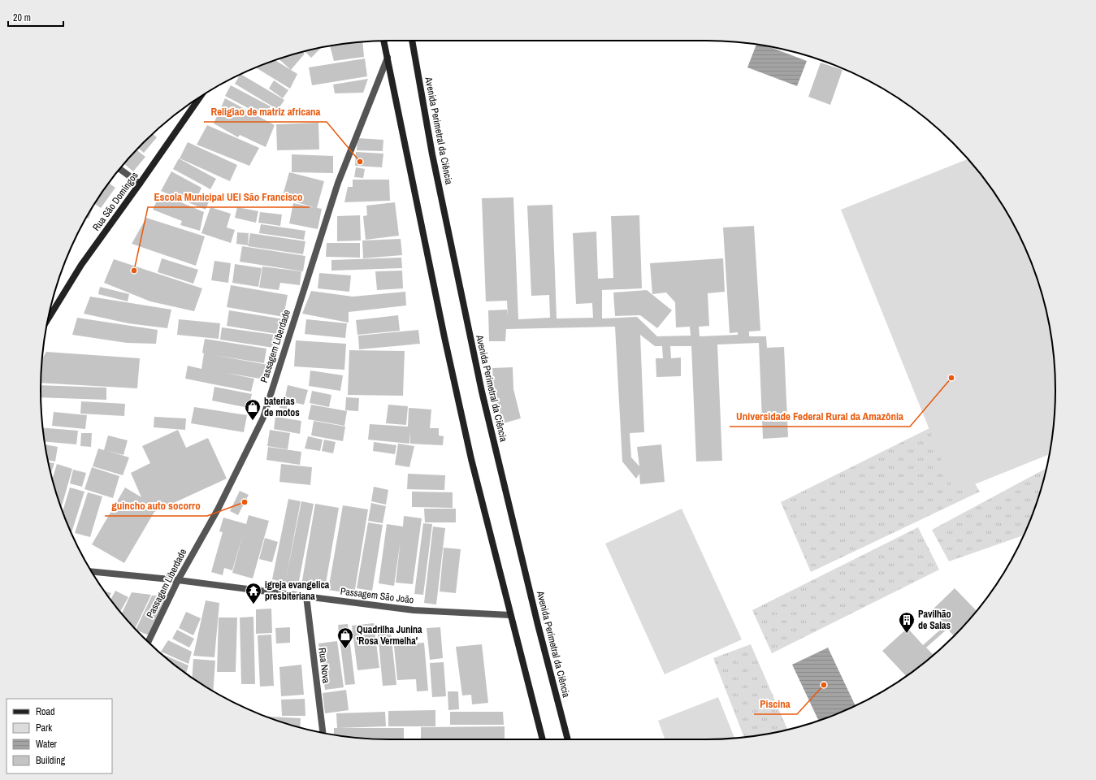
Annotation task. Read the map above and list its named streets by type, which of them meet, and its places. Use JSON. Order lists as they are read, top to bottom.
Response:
{
  "streets": {
    "main road": ["Avenida Perimetral da Ciência", "Rua São Domingos"],
    "street": ["Passagem Liberdade", "Passagem São João", "Rua Nova"]
  },
  "crossings": [
    ["Passagem Liberdade", "Passagem São João"],
    ["Passagem São João", "Rua Nova"]
  ],
  "places": {
    "other": [
      "Religiao de matriz africana",
      "Escola Municipal UEI São Francisco",
      "Universidade Federal Rural da Amazônia",
      "guincho auto socorro",
      "Piscina"
    ],
    "shop": ["baterias de motos", "Quadrilha Junina 'Rosa Vermelha'"],
    "temple": ["igreja evangelica presbiteriana"],
    "building": ["Pavilhão de Salas"]
  },
  "legend": [
    "Road",
    "Park",
    "Water",
    "Building"
  ],
  "scale_bar": "20 m"
}
